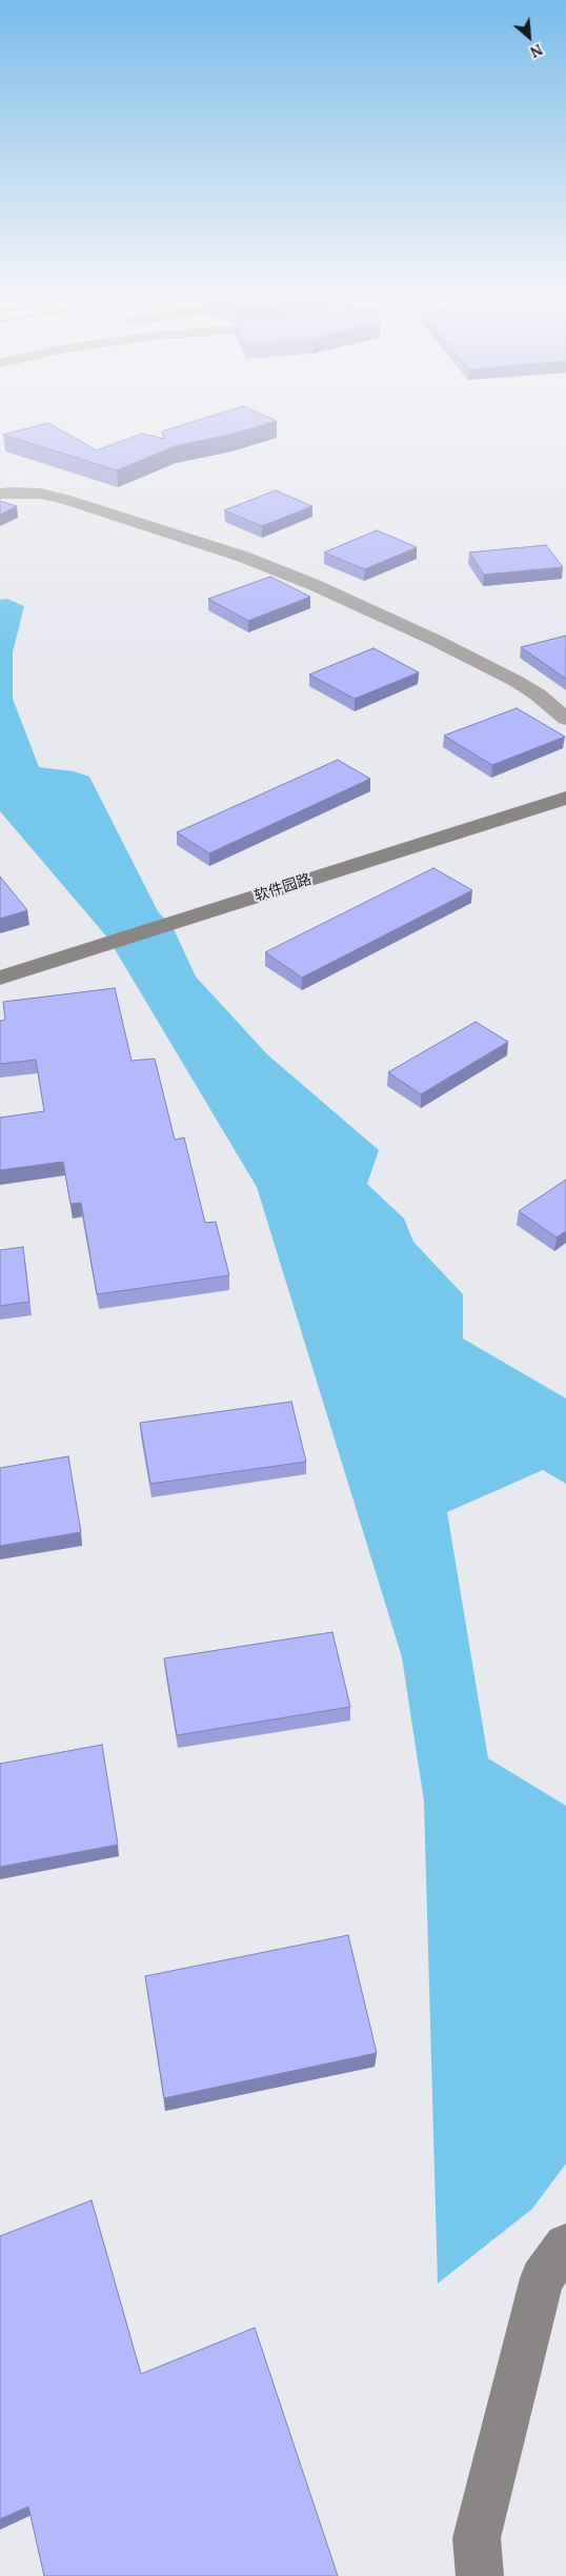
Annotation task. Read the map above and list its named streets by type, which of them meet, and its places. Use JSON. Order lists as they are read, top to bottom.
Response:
{
  "streets": {
    "main road": ["软件园路"]
  },
  "north": "bottom right"
}
